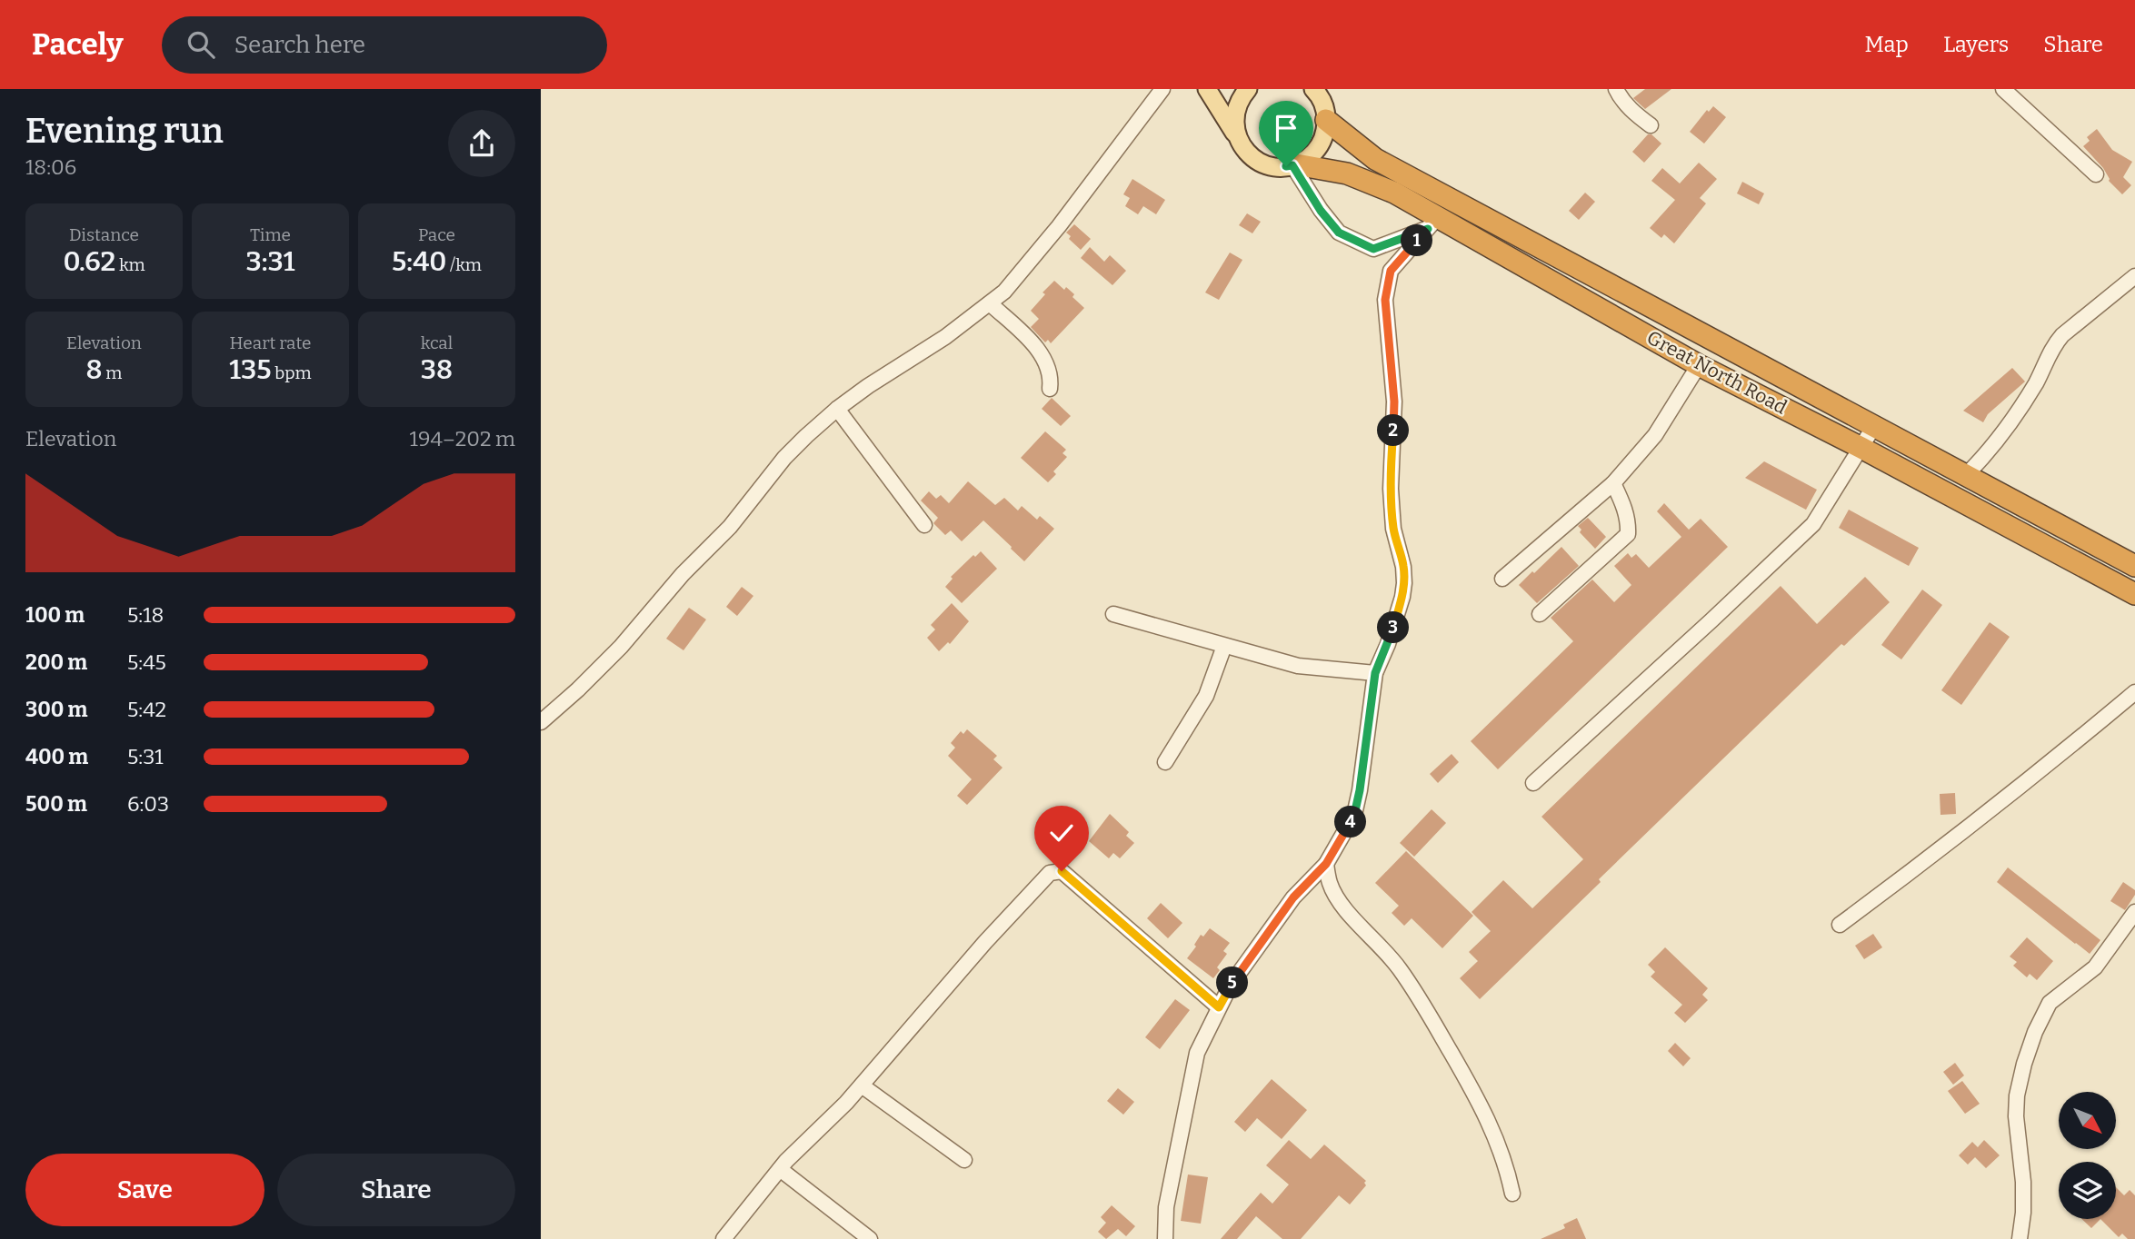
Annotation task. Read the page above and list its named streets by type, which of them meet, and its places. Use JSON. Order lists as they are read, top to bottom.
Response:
{
  "streets": {
    "highway": ["Great North Road"]
  },
  "north": "bottom right",
  "page": {
    "header": "Pacely",
    "search": "Search here",
    "nav": ["Map", "Layers", "Share"],
    "heading": ["Evening run", "18:06"],
    "stats": [
      ["Distance", "0.62 km"],
      ["Time", "3:31"],
      ["Pace", "5:40 /km"],
      ["Elevation", "8 m"],
      ["Heart rate", "135 bpm"],
      ["kcal", "38"]
    ],
    "pins": [
      "1",
      "2",
      "3",
      "4",
      "5"
    ],
    "chart": ["Elevation", "194–202 m"],
    "list": [
      {
        "name": "100 m",
        "note": "5:18"
      },
      {
        "name": "200 m",
        "note": "5:45"
      },
      {
        "name": "300 m",
        "note": "5:42"
      },
      {
        "name": "400 m",
        "note": "5:31"
      },
      {
        "name": "500 m",
        "note": "6:03"
      }
    ],
    "buttons": ["Save", "Share"]
  }
}
